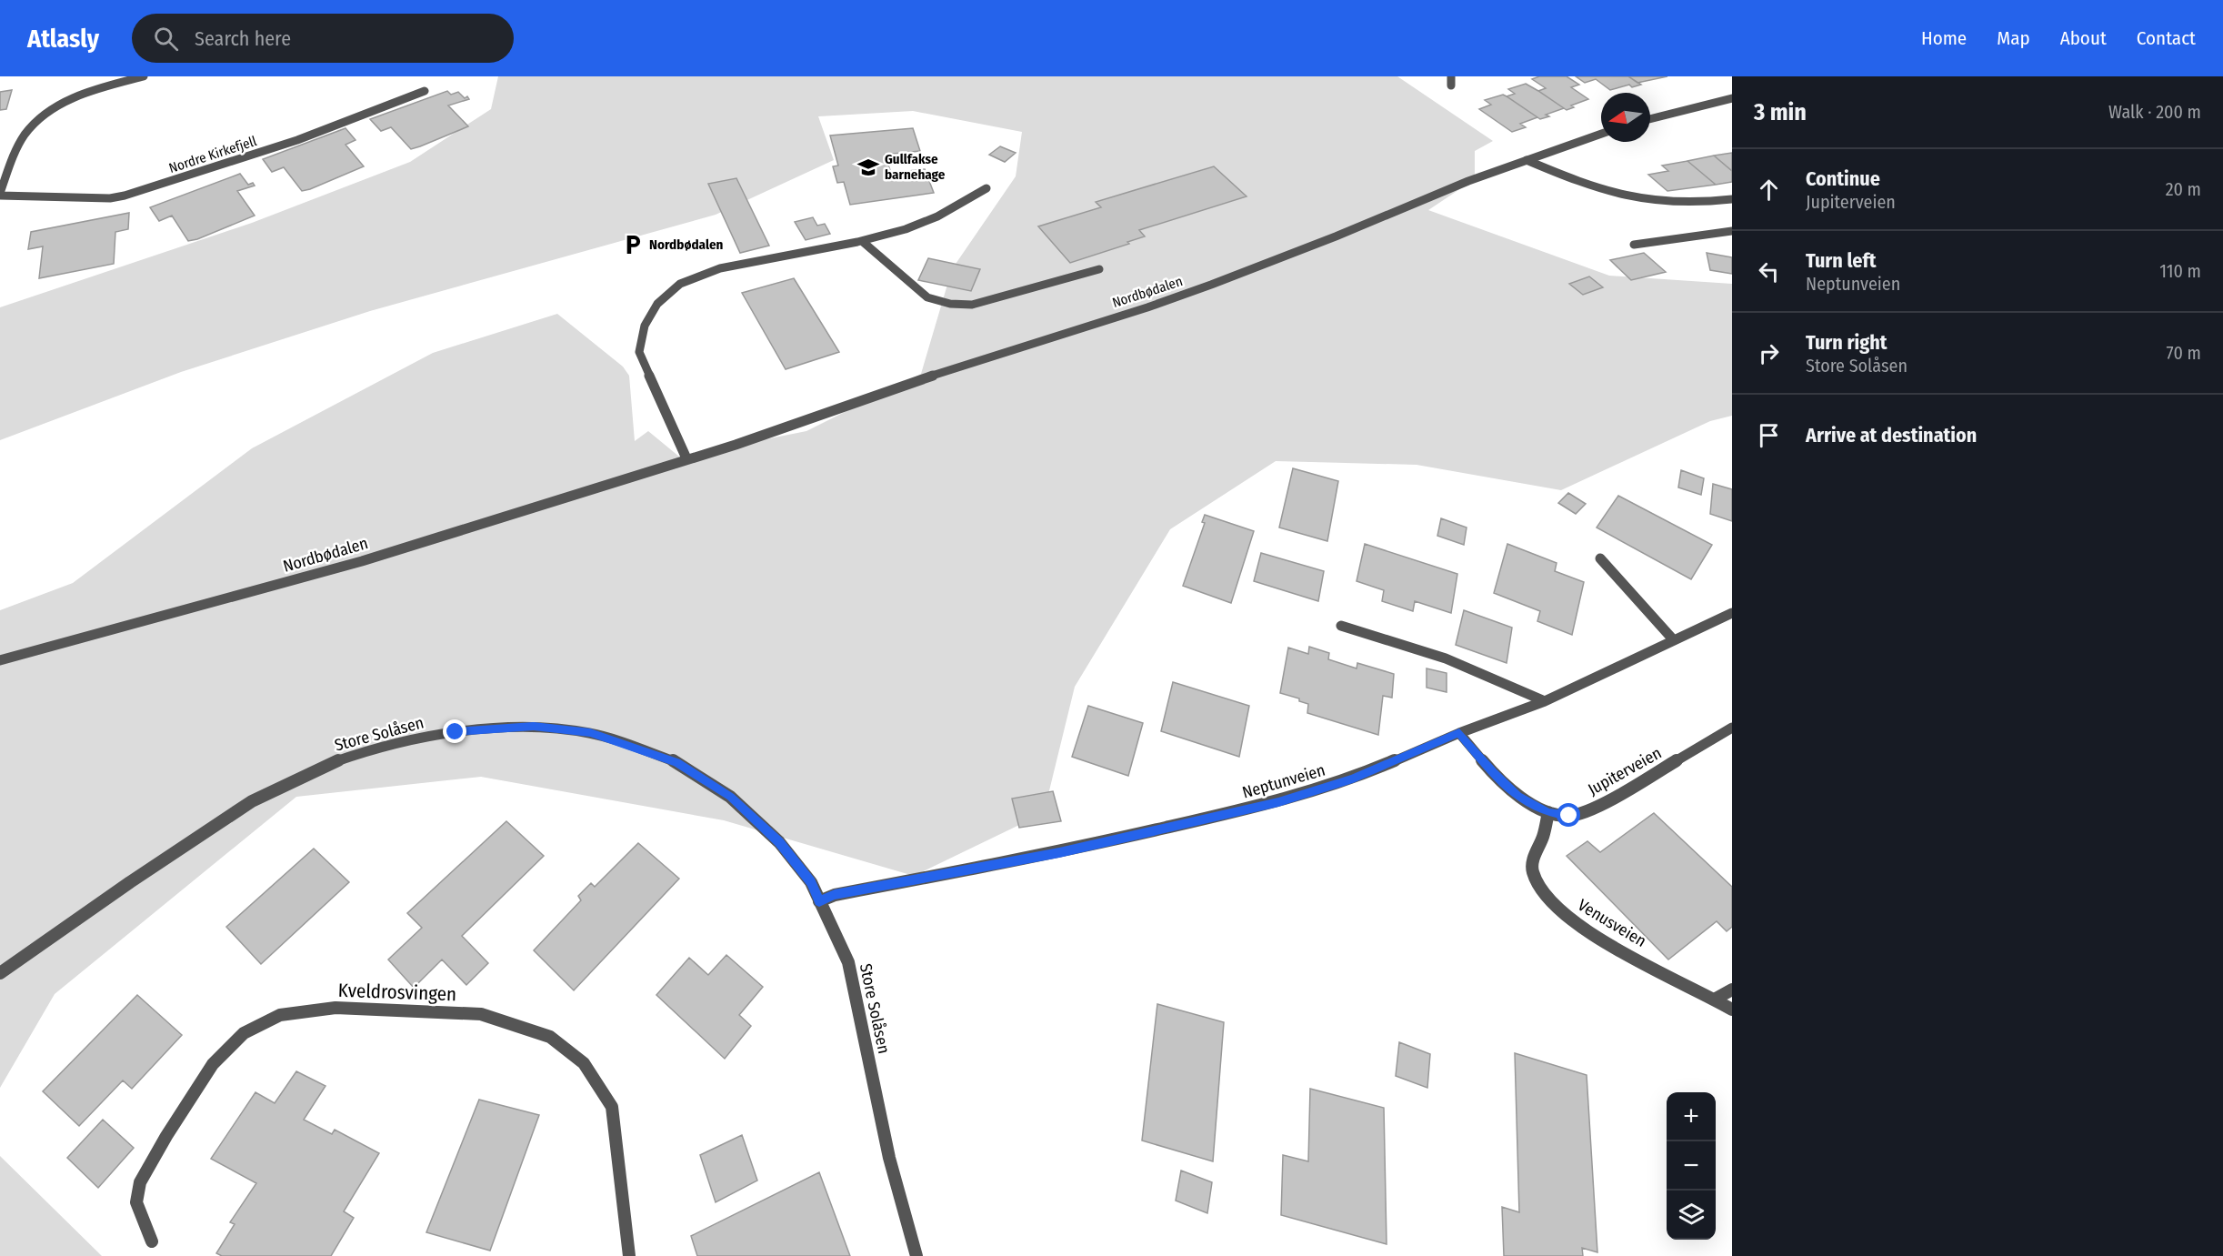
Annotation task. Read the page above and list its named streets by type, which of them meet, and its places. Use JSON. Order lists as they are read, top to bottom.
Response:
{
  "streets": {
    "street": [
      "Nordre Kirkefjell",
      "Nordbødalen",
      "Store Solåsen",
      "Jupiterveien",
      "Neptunveien",
      "Venusveien",
      "Kveldrosvingen"
    ]
  },
  "crossings": [
    ["Store Solåsen", "Neptunveien"],
    ["Jupiterveien", "Neptunveien"],
    ["Jupiterveien", "Venusveien"]
  ],
  "places": {
    "school or university": ["Gullfakse barnehage"],
    "parking": ["Nordbødalen"]
  },
  "north": "left",
  "page": {
    "header": "Atlasly",
    "search": "Search here",
    "nav": [
      "Home",
      "Map",
      "About",
      "Contact"
    ],
    "heading": ["3 min", "Walk · 200 m"],
    "list": [
      ["Continue", "Jupiterveien", "20 m"],
      ["Turn left", "Neptunveien", "110 m"],
      ["Turn right", "Store Solåsen", "70 m"],
      "Arrive at destination"
    ],
    "map_buttons": ["+", "−"]
  }
}
